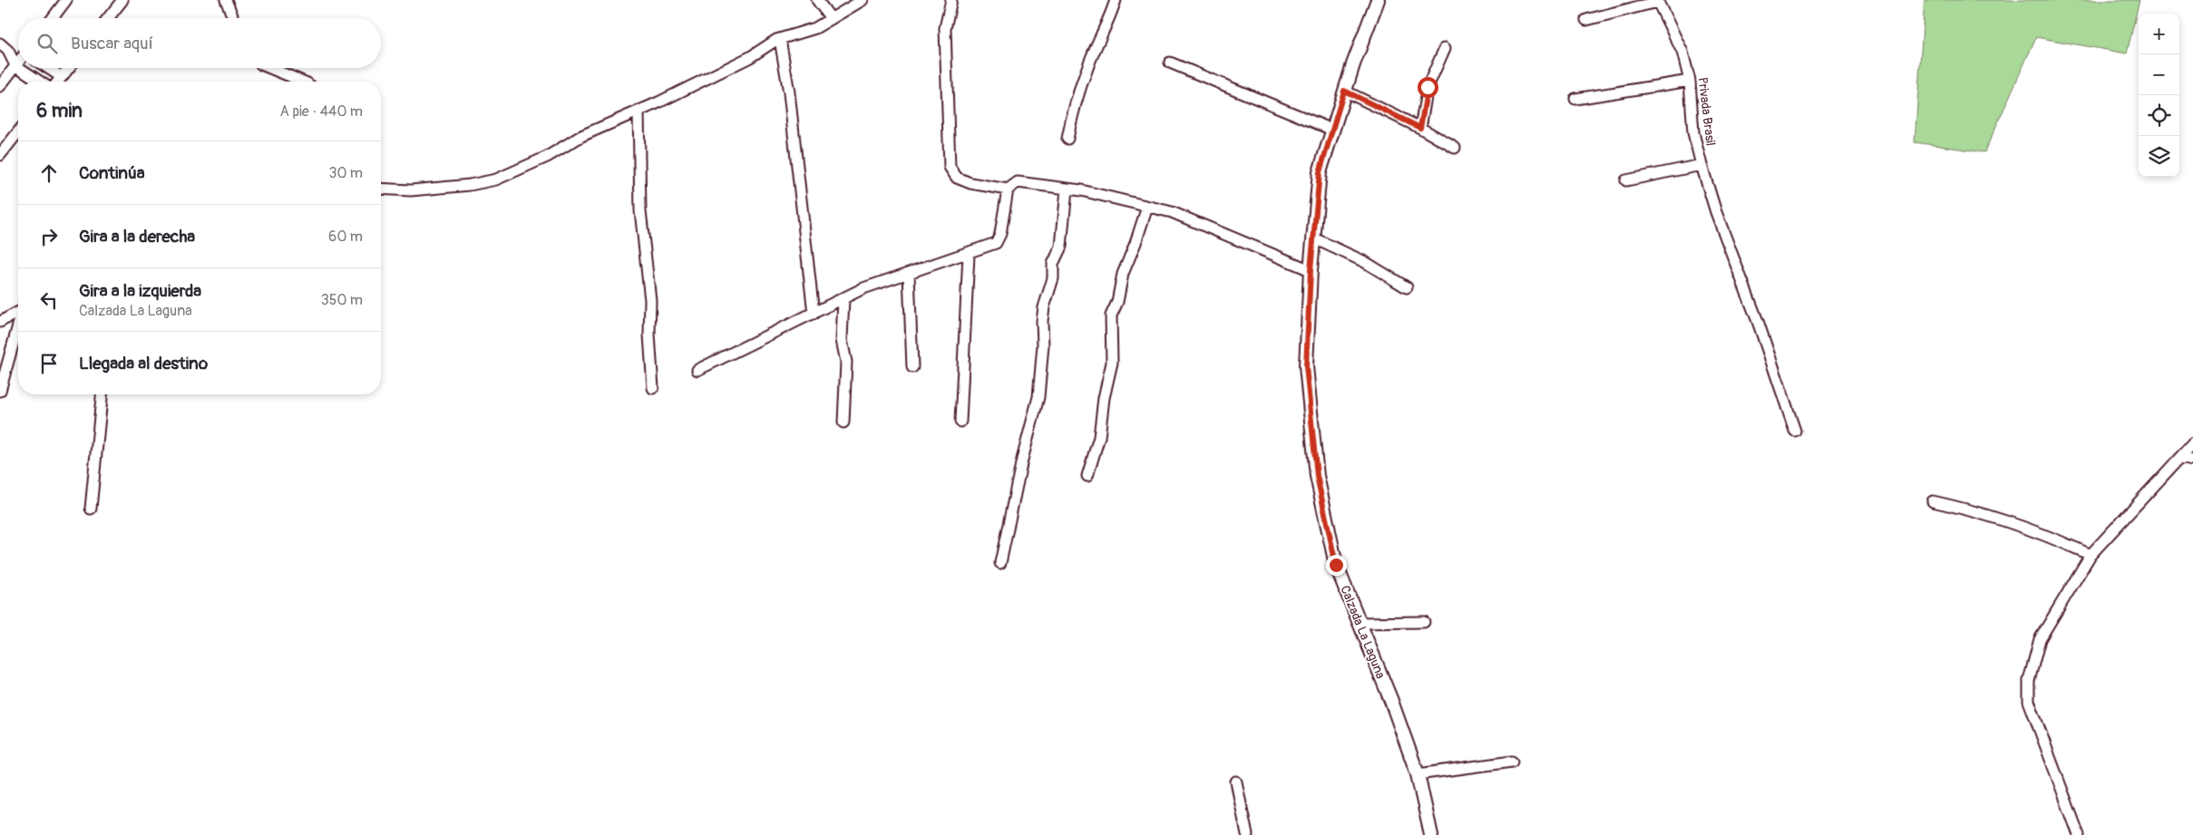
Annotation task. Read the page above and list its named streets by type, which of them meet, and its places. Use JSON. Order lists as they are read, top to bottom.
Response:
{
  "streets": {
    "street": ["Privada Brasil", "Calzada La Laguna"]
  },
  "page": {
    "map_buttons": ["+", "−"],
    "search": "Buscar aquí",
    "heading": ["6 min", "A pie · 440 m"],
    "list": [
      ["Continúa", "30 m"],
      ["Gira a la derecha", "60 m"],
      ["Gira a la izquierda", "Calzada La Laguna", "350 m"],
      "Llegada al destino"
    ]
  }
}
